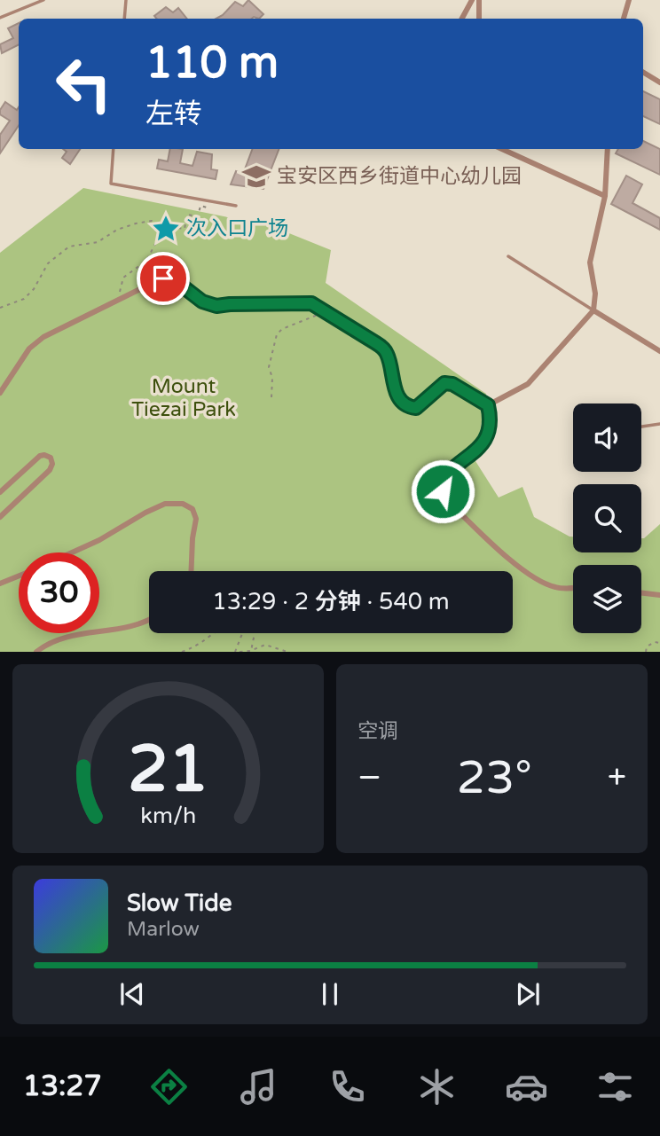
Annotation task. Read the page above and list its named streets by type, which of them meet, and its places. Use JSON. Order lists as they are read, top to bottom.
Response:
{
  "parks": ["Mount Tiezai Park"],
  "places": {
    "school or university": ["宝安区西乡街道中心幼儿园"],
    "place": ["次入口广场"]
  },
  "page": {
    "turn": ["110 m", "左转"],
    "limit": "30",
    "trip": "13:29 · 2 分钟 · 540 m",
    "tile": "空调",
    "heat": ["−", "23°", "+"],
    "song": ["Slow Tide", "Marlow"],
    "tabs": "13:27",
    "gauge": ["21", "km/h"]
  }
}
